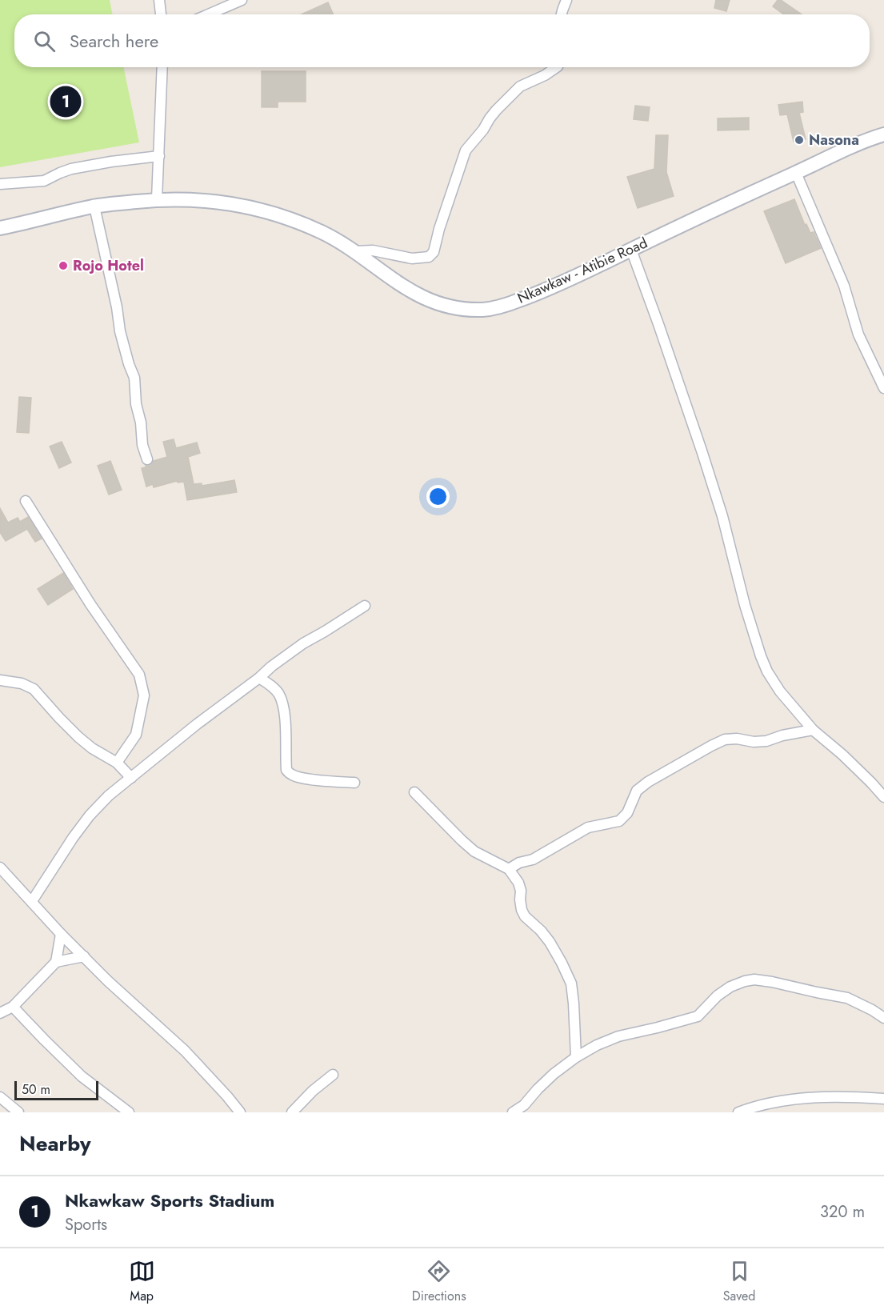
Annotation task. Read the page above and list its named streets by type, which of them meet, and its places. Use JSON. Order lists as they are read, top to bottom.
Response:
{
  "streets": {
    "main road": ["Nkawkaw - Atibie Road"]
  },
  "places": ["Nasona", "Rojo Hotel"],
  "scale_bar": "50 m",
  "page": {
    "search": "Search here",
    "pins": "1",
    "scale": "50 m",
    "heading": "Nearby",
    "list": [
      {
        "mark": "1",
        "name": "Nkawkaw Sports Stadium",
        "note": "Sports",
        "value": "320 m"
      }
    ],
    "nav": ["Map", "Directions", "Saved"]
  }
}
